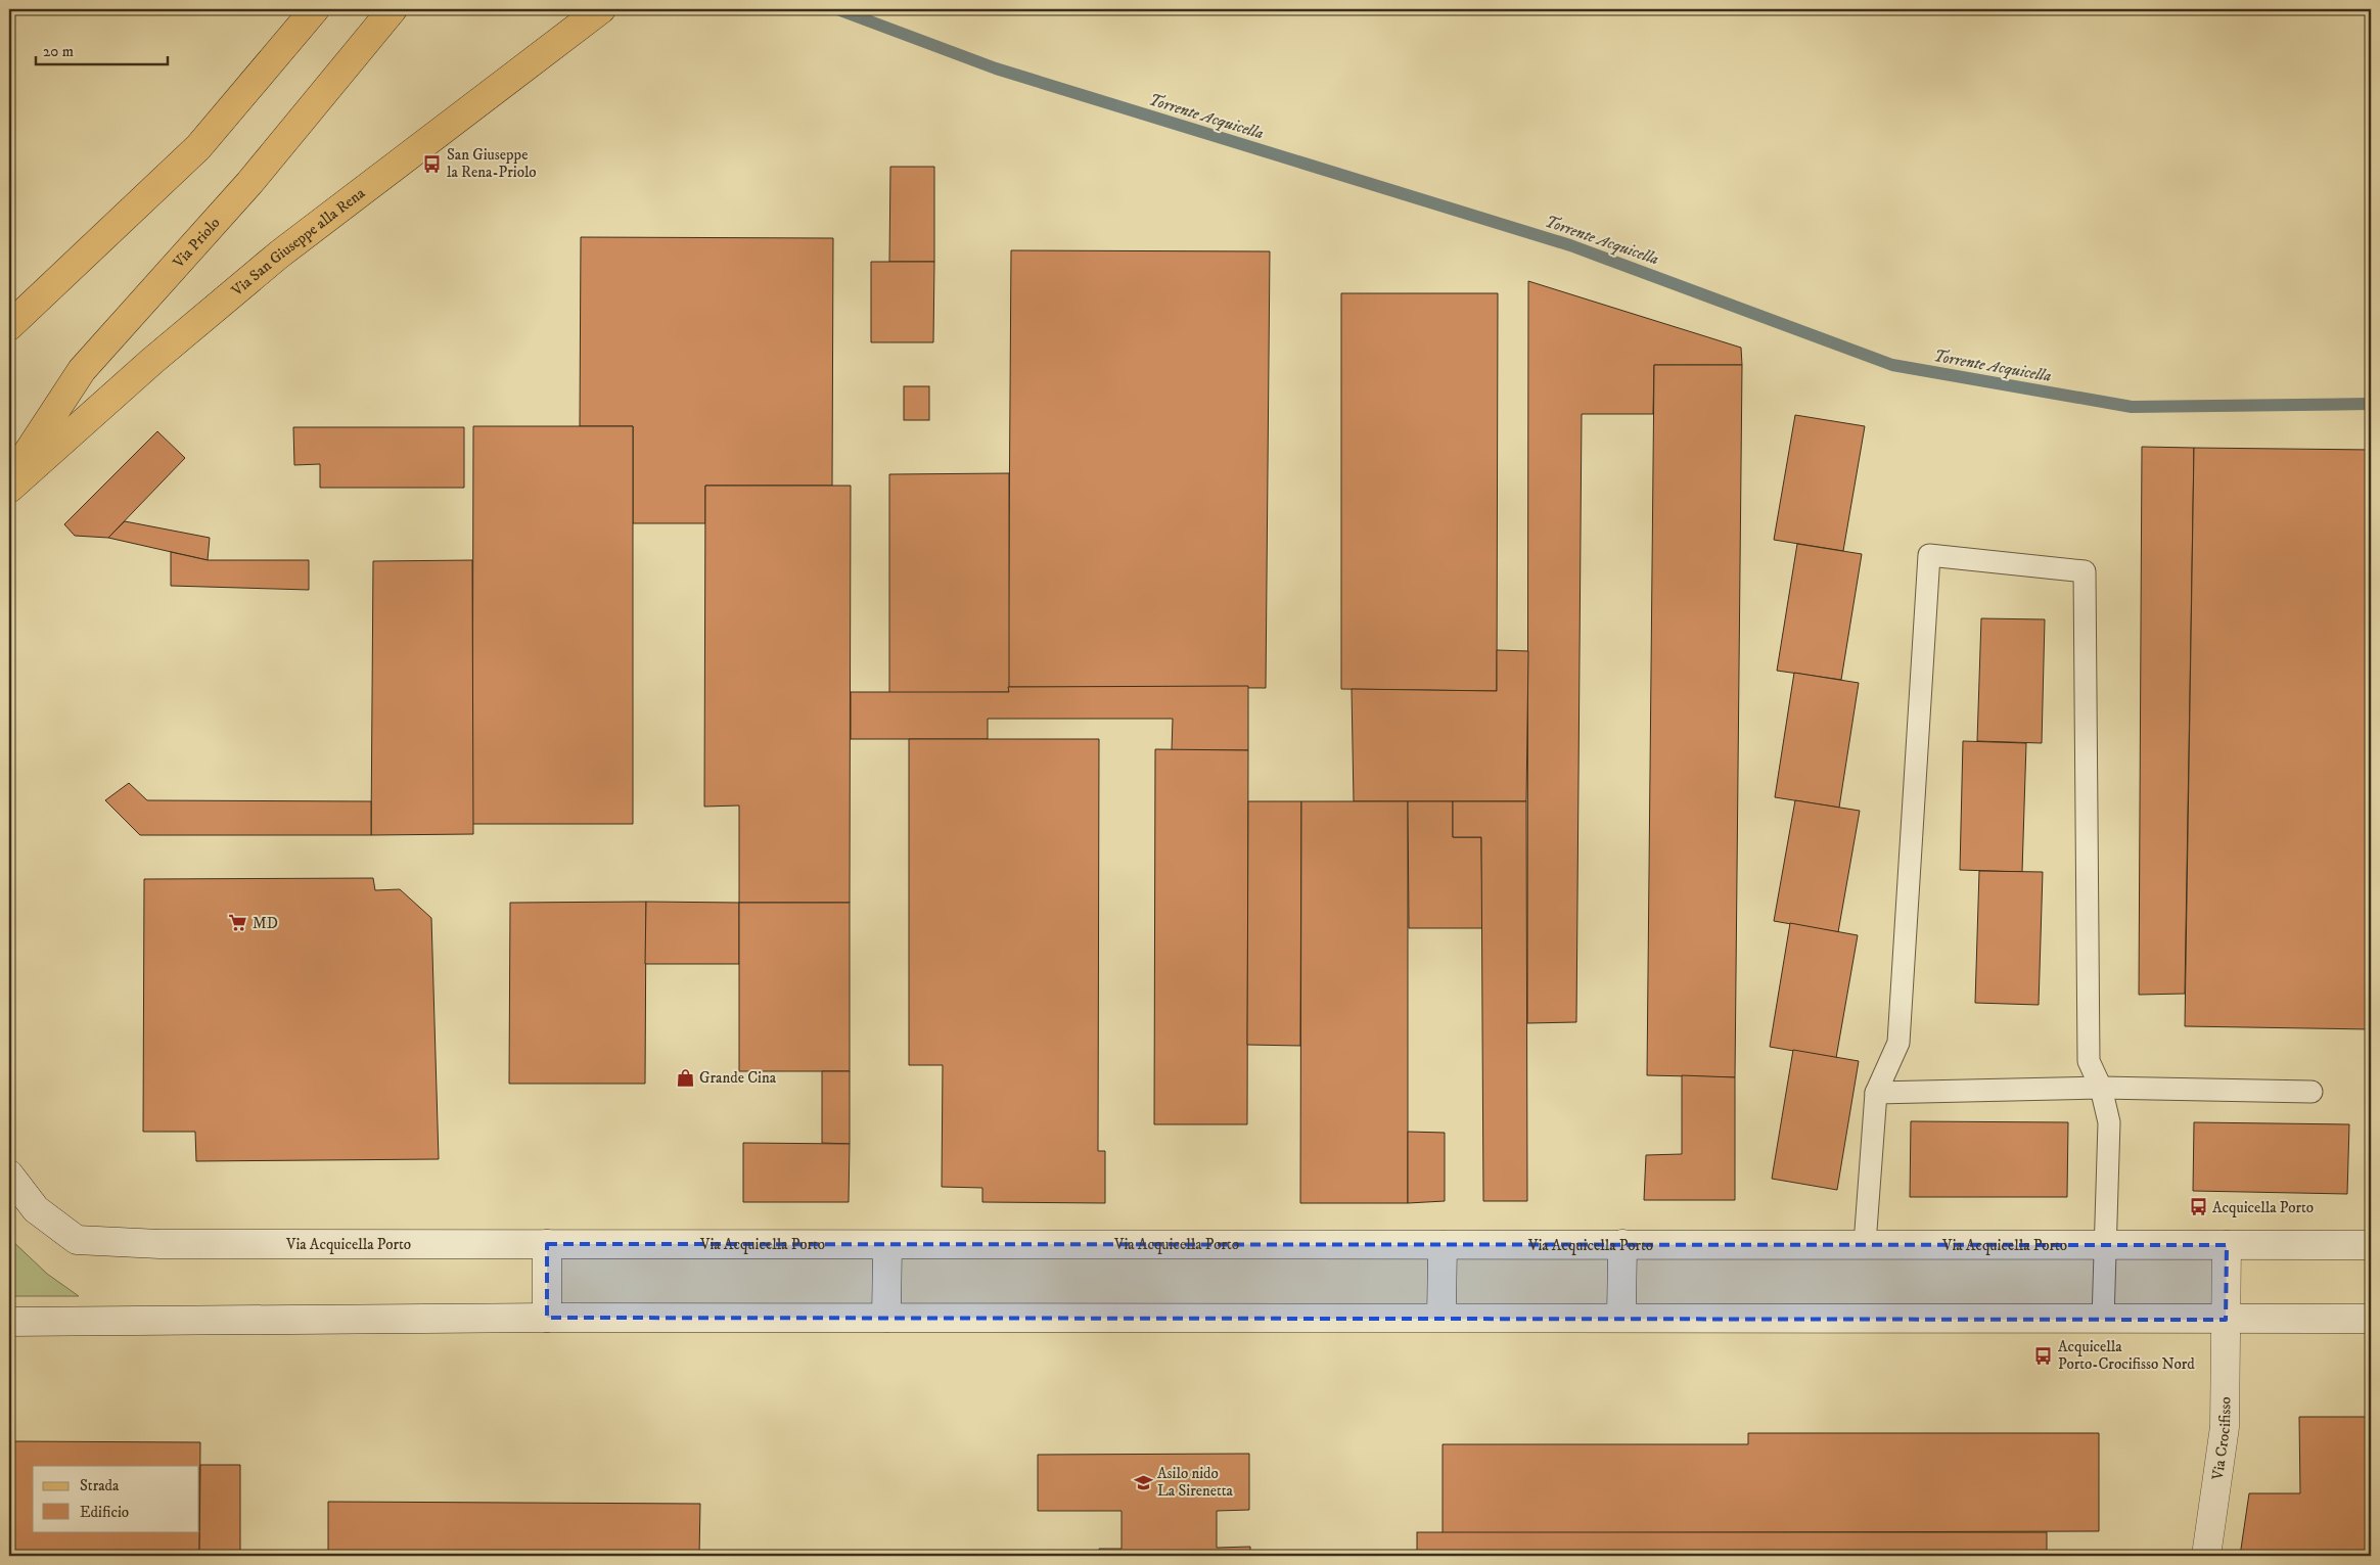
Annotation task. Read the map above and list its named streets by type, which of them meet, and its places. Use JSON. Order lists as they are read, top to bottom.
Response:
{
  "streets": {
    "main road": [
      "Via San Giuseppe alla Rena",
      "Via Priolo",
      "Via Acquicella Porto",
      "Via Crocifisso"
    ]
  },
  "crossings": [
    ["Via Acquicella Porto", "Via Crocifisso"]
  ],
  "water": ["Torrente Acquicella"],
  "places": {
    "bus stop": ["San Giuseppe la Rena-Priolo", "Acquicella Porto", "Acquicella Porto-Crocifisso Nord"],
    "supermarket": ["MD"],
    "shop": ["Grande Cina"],
    "school or university": ["Asilo nido La Sirenetta"]
  },
  "legend": ["Strada", "Edificio"],
  "scale_bar": "20 m"
}
